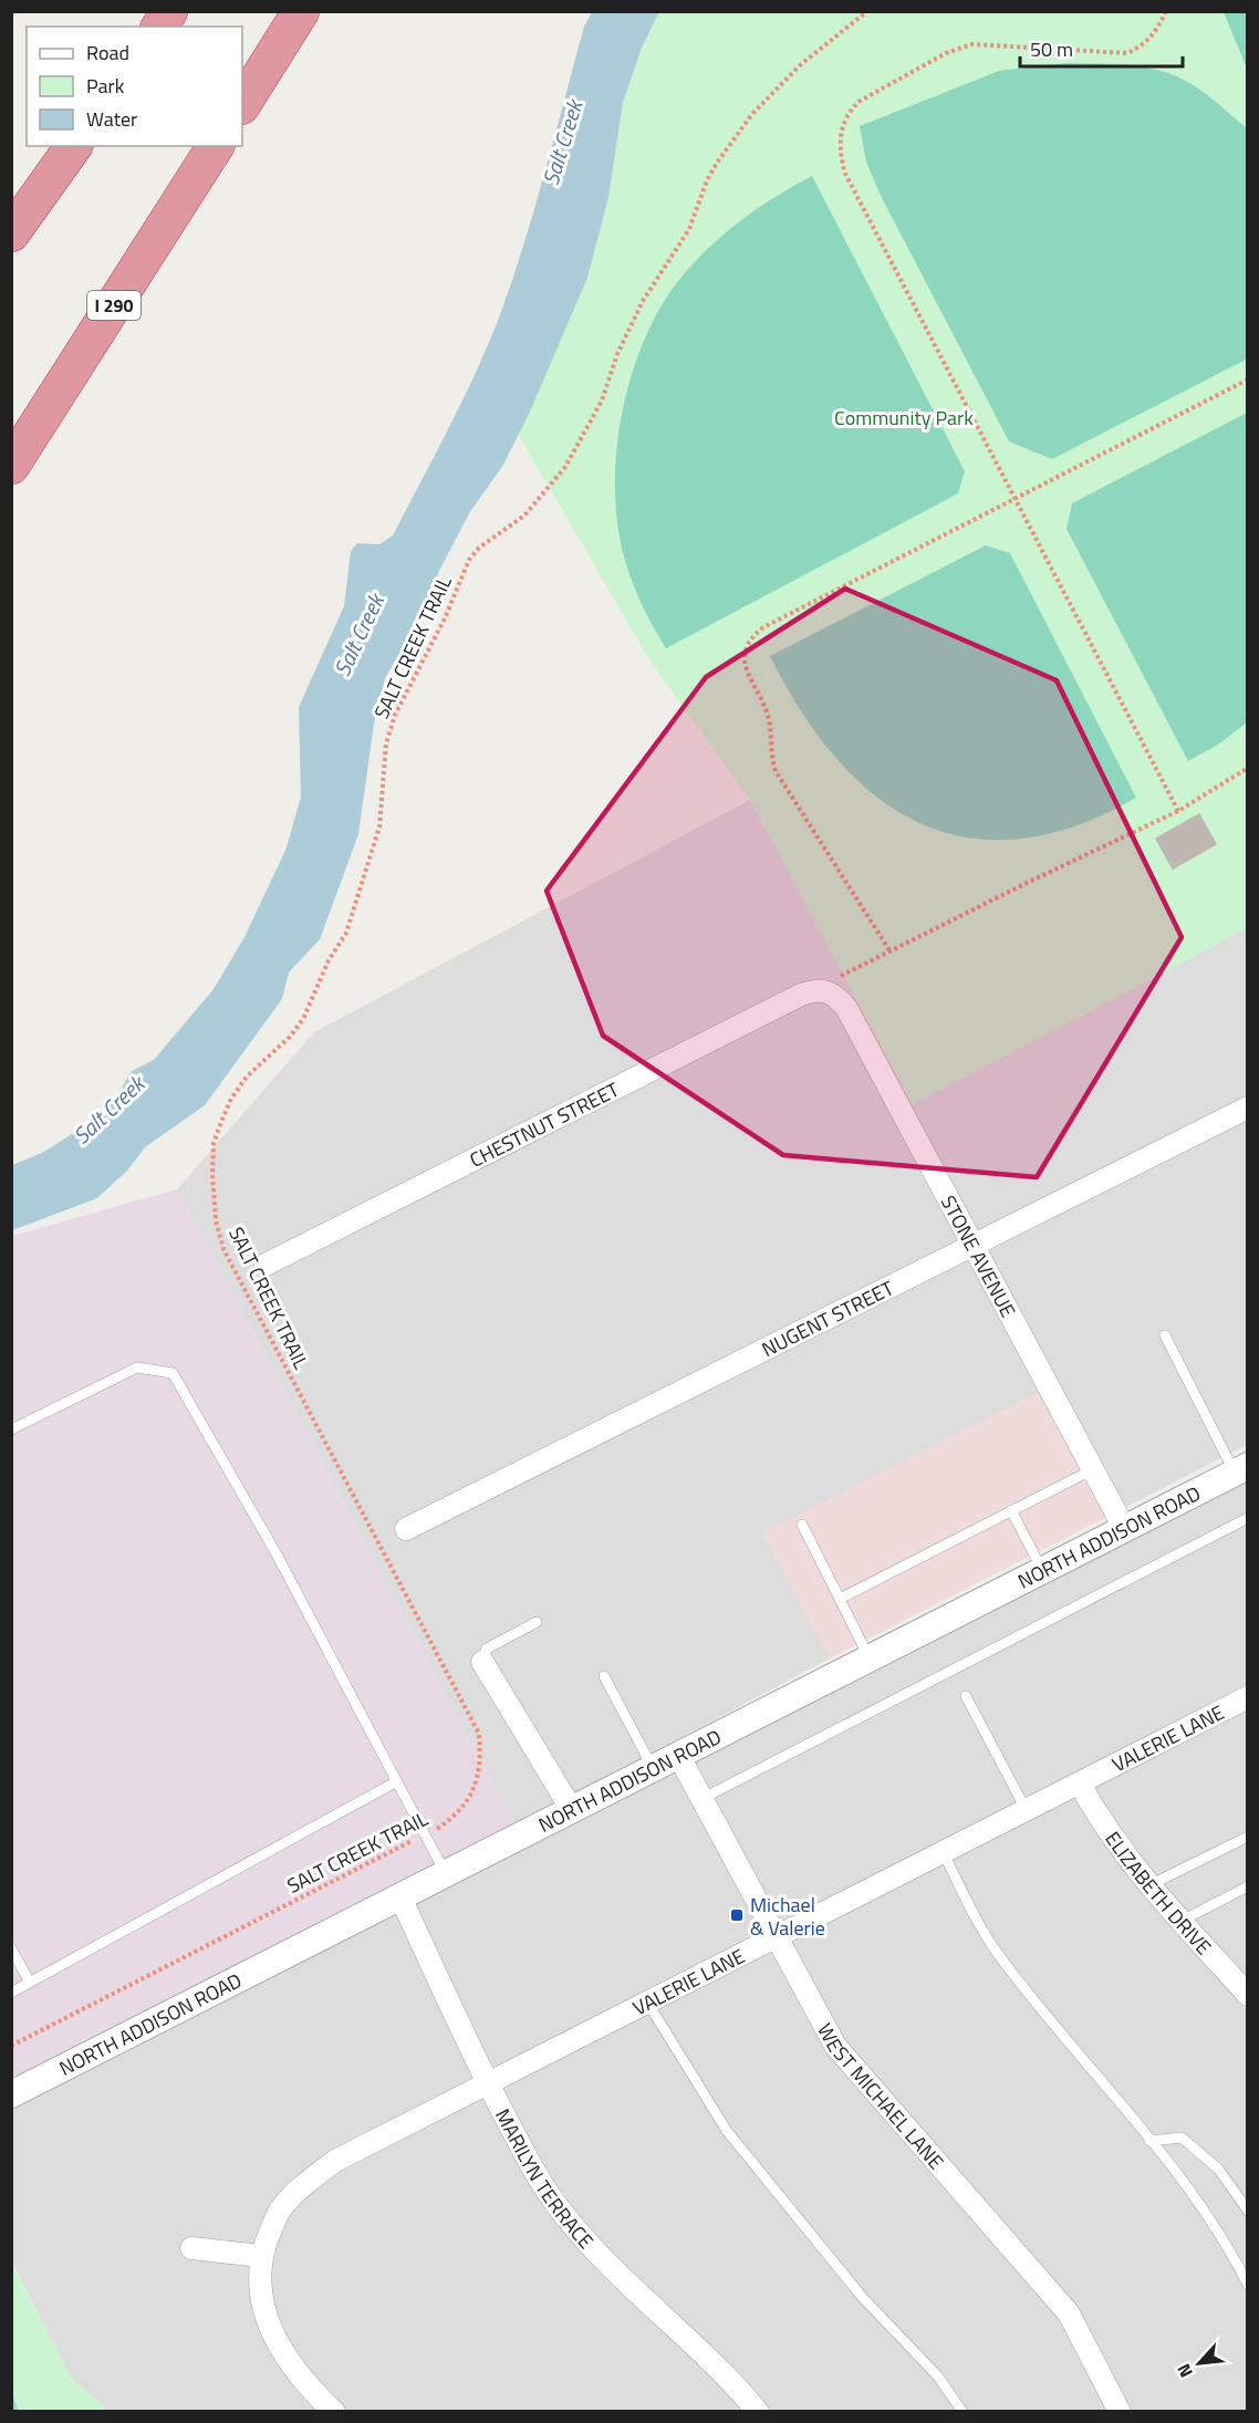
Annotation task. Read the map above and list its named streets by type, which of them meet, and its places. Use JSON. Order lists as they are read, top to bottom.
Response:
{
  "streets": {
    "highway": ["I 290"],
    "street": [
      "CHESTNUT STREET",
      "STONE AVENUE",
      "NUGENT STREET",
      "NORTH ADDISON ROAD",
      "VALERIE LANE",
      "ELIZABETH DRIVE",
      "WEST MICHAEL LANE",
      "MARILYN TERRACE"
    ],
    "path": ["SALT CREEK TRAIL"]
  },
  "crossings": [
    ["CHESTNUT STREET", "STONE AVENUE"],
    ["STONE AVENUE", "NUGENT STREET"],
    ["STONE AVENUE", "NORTH ADDISON ROAD"],
    ["NORTH ADDISON ROAD", "WEST MICHAEL LANE"],
    ["NORTH ADDISON ROAD", "MARILYN TERRACE"],
    ["VALERIE LANE", "ELIZABETH DRIVE"],
    ["VALERIE LANE", "WEST MICHAEL LANE"],
    ["VALERIE LANE", "MARILYN TERRACE"]
  ],
  "water": ["Salt Creek"],
  "parks": ["Community Park"],
  "places": {
    "transit": ["Michael & Valerie"]
  },
  "legend": ["Road", "Park", "Water"],
  "scale_bar": "50 m",
  "north": "bottom left"
}
